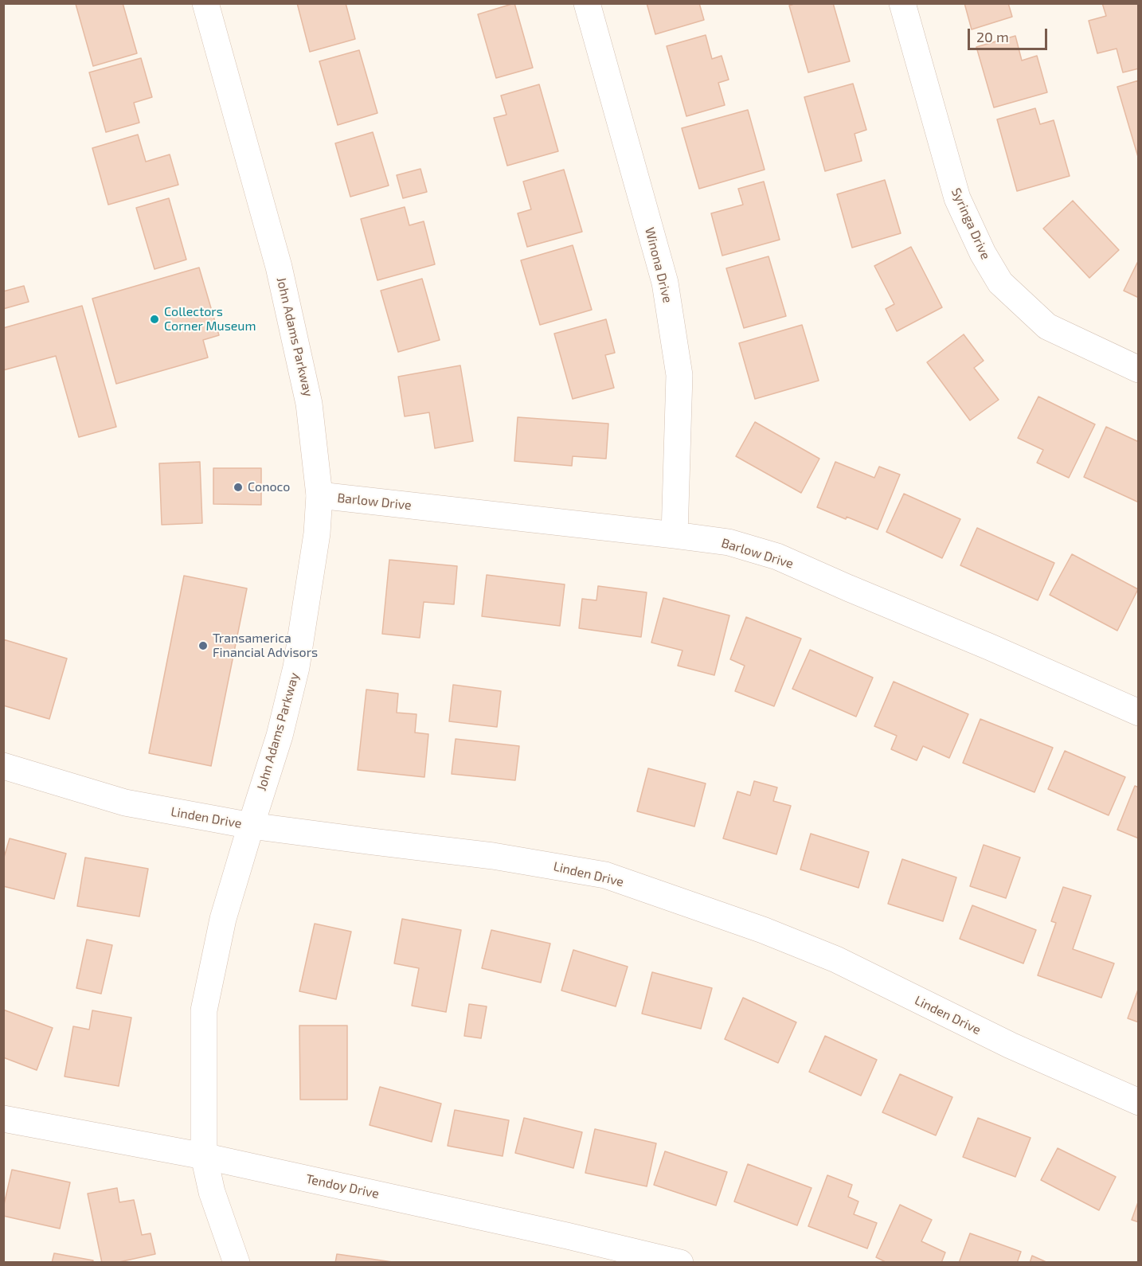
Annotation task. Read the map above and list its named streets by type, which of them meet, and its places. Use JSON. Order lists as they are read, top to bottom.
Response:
{
  "streets": {
    "street": [
      "Syringa Drive",
      "Winona Drive",
      "John Adams Parkway",
      "Barlow Drive",
      "Linden Drive",
      "Tendoy Drive"
    ]
  },
  "crossings": [
    ["Winona Drive", "Barlow Drive"],
    ["John Adams Parkway", "Barlow Drive"],
    ["John Adams Parkway", "Linden Drive"],
    ["John Adams Parkway", "Tendoy Drive"]
  ],
  "places": ["Collectors Corner Museum", "Conoco", "Transamerica Financial Advisors"],
  "scale_bar": "20 m"
}
